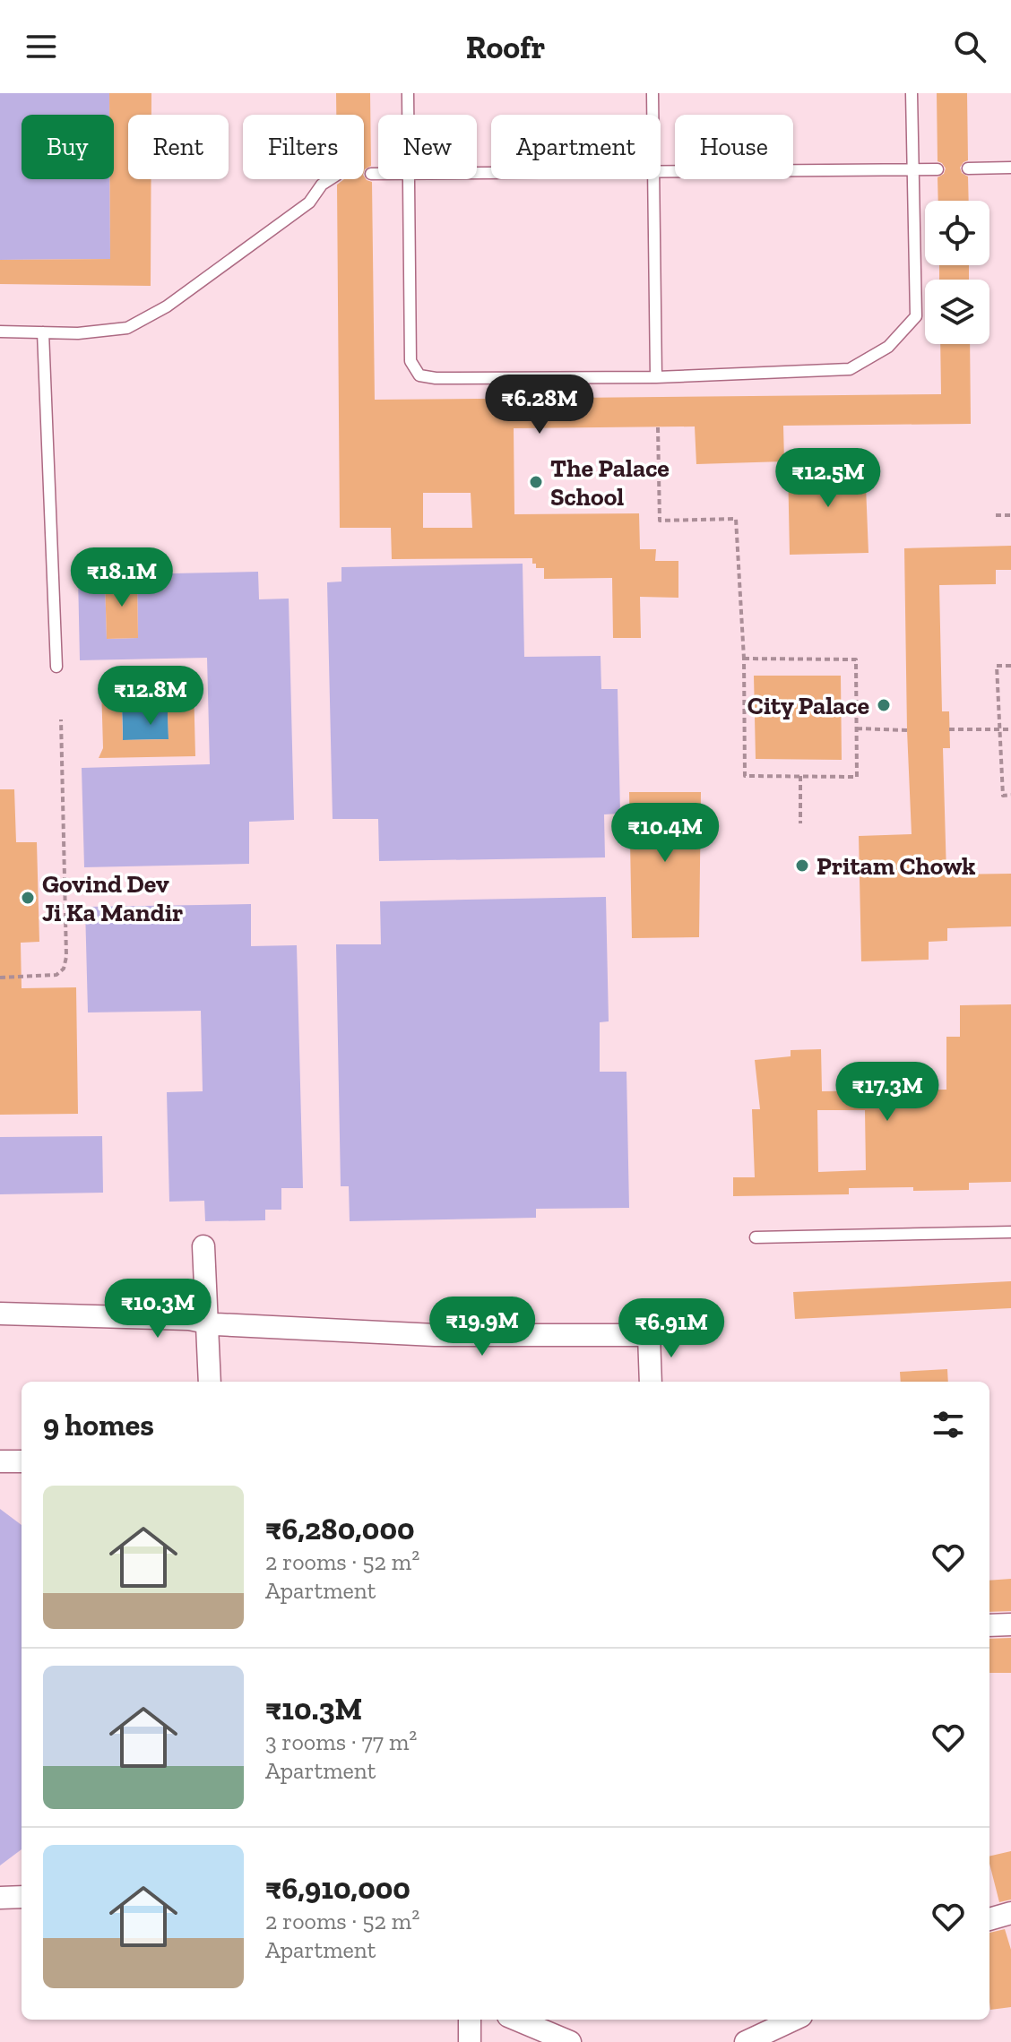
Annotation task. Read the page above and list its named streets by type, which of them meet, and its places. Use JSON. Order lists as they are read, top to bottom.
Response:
{
  "places": [
    "The Palace School",
    "City Palace",
    "Pritam Chowk",
    "Govind Dev Ji Ka Mandir"
  ],
  "page": {
    "header": "Roofr",
    "chip": [
      "Buy",
      "Rent",
      "Filters",
      "New",
      "Apartment",
      "House"
    ],
    "price": [
      "₹6.28M",
      "₹12.5M",
      "₹18.1M",
      "₹12.8M",
      "₹10.4M",
      "₹17.3M",
      "₹10.3M",
      "₹19.9M",
      "₹6.91M"
    ],
    "heading": "9 homes",
    "list": [
      {
        "name": "₹6,280,000",
        "note": "2 rooms · 52 m² · Apartment"
      },
      {
        "name": "₹10.3M",
        "note": "3 rooms · 77 m² · Apartment"
      },
      {
        "name": "₹6,910,000",
        "note": "2 rooms · 52 m² · Apartment"
      }
    ]
  }
}
